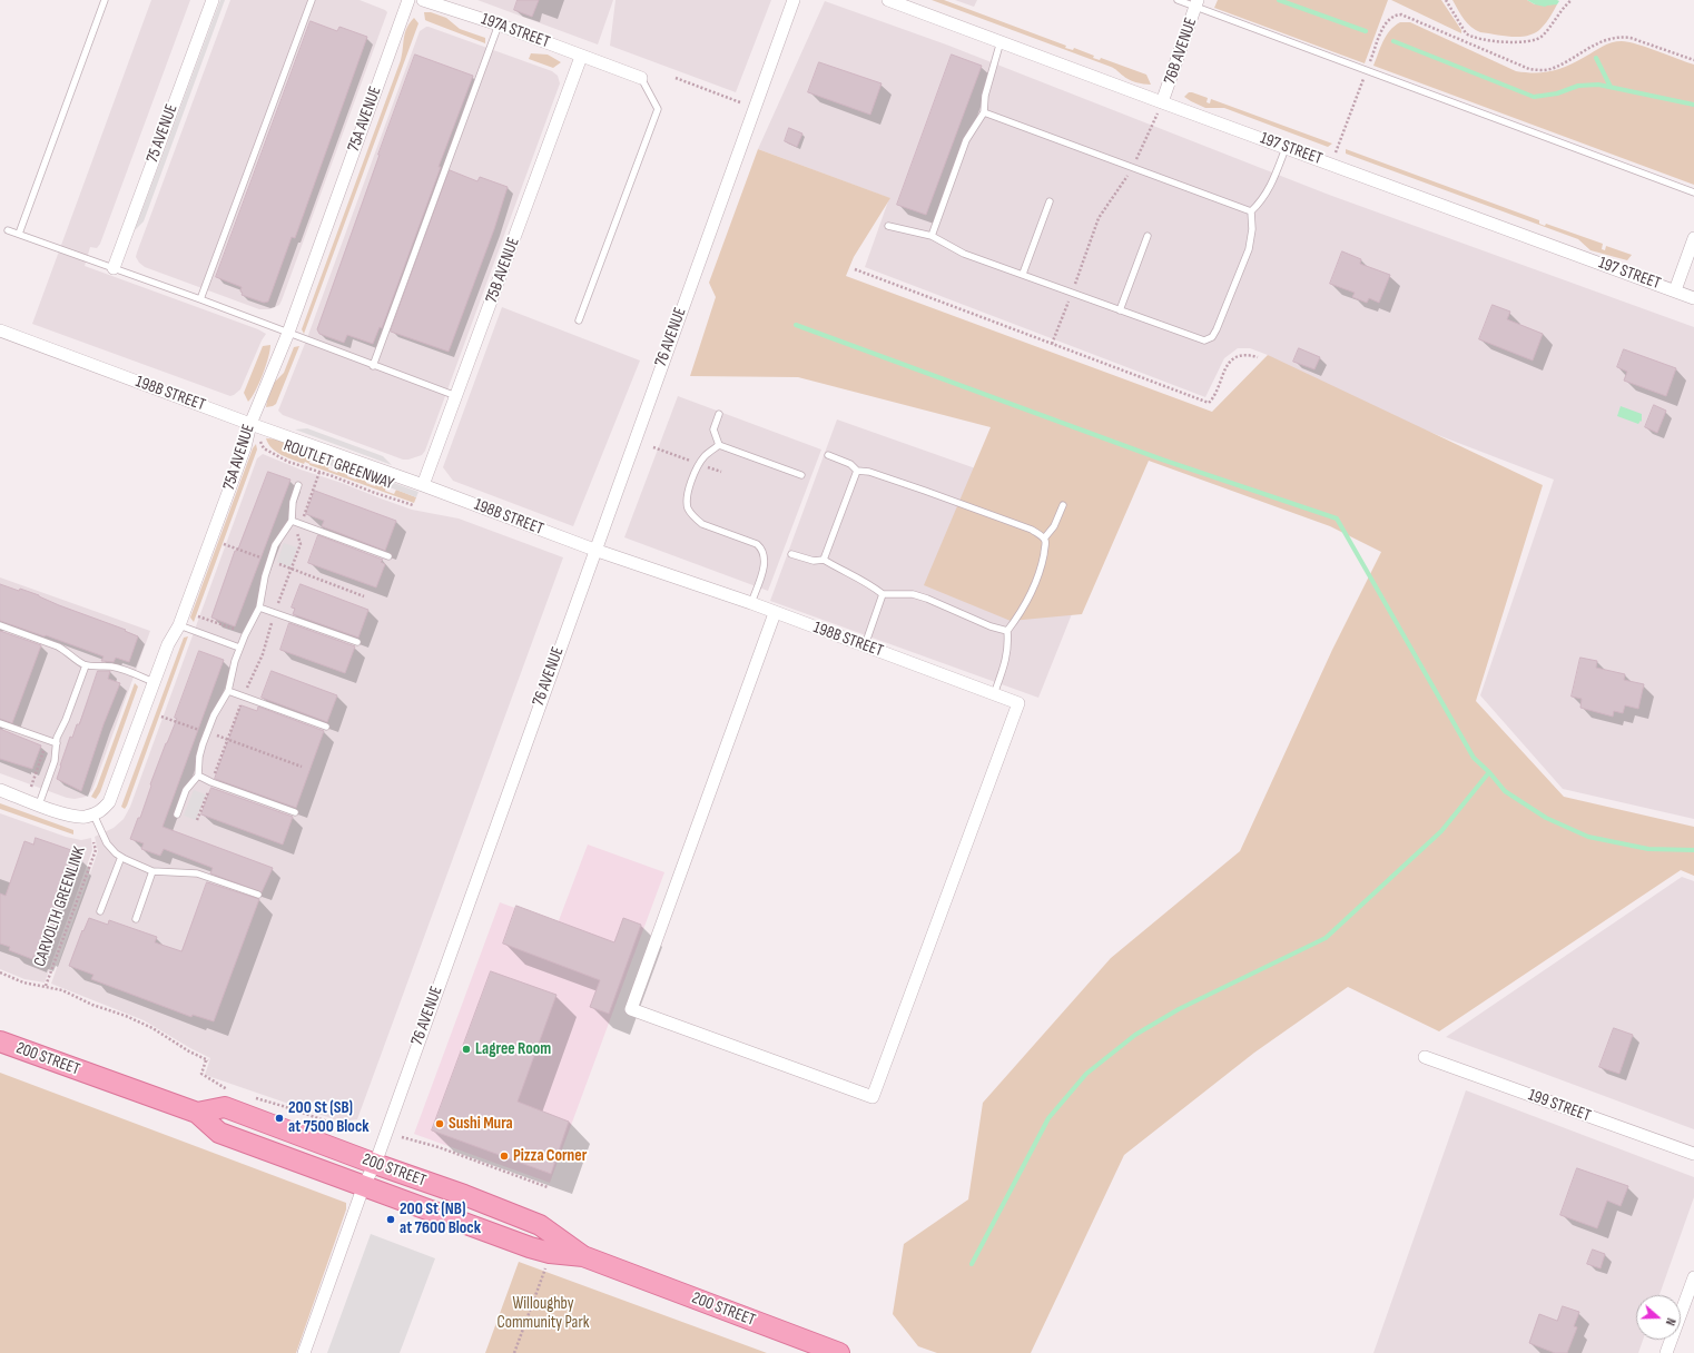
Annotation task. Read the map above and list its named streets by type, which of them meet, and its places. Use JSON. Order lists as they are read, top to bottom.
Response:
{
  "streets": {
    "main road": ["200 STREET"],
    "street": [
      "197A STREET",
      "76B AVENUE",
      "75A AVENUE",
      "75 AVENUE",
      "197 STREET",
      "75B AVENUE",
      "76 AVENUE",
      "198B STREET",
      "199 STREET"
    ],
    "path": ["ROUTLET GREENWAY", "CARVOLTH GREENLINK"]
  },
  "crossings": [
    ["197A STREET", "75B AVENUE"],
    ["76B AVENUE", "197 STREET"],
    ["75A AVENUE", "198B STREET"],
    ["75B AVENUE", "198B STREET"],
    ["76 AVENUE", "198B STREET"],
    ["76 AVENUE", "200 STREET"]
  ],
  "parks": ["Willoughby Community Park"],
  "places": [
    "Lagree Room",
    "200 St (SB) at 7500 Block",
    "Sushi Mura",
    "Pizza Corner",
    "200 St (NB) at 7600 Block"
  ],
  "north": "right"
}
